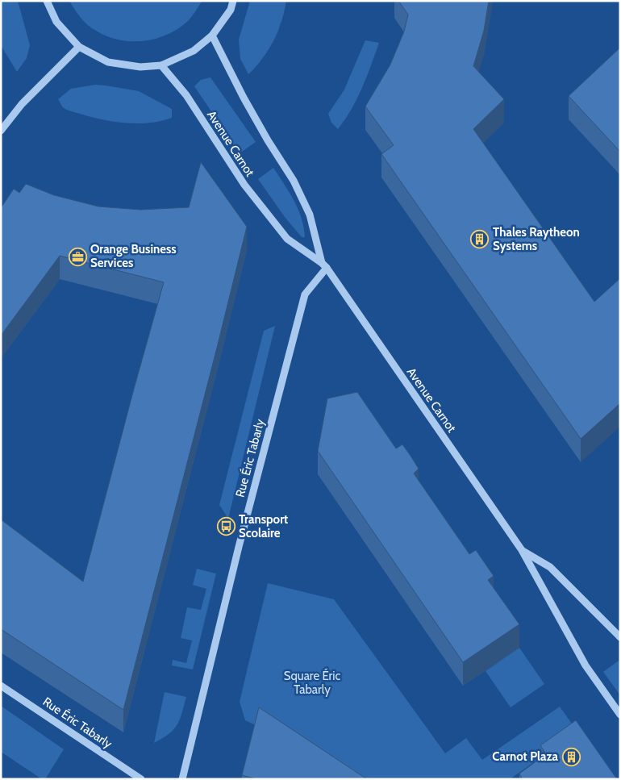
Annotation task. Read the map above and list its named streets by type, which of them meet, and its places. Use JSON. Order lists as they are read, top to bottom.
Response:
{
  "streets": {
    "street": ["Avenue Carnot", "Rue Éric Tabarly"]
  },
  "crossings": [
    ["Avenue Carnot", "Rue Éric Tabarly"]
  ],
  "parks": ["Square Éric Tabarly"],
  "places": {
    "building": ["Thales Raytheon Systems", "Carnot Plaza"],
    "office": ["Orange Business Services"],
    "bus stop": ["Transport Scolaire"]
  }
}
